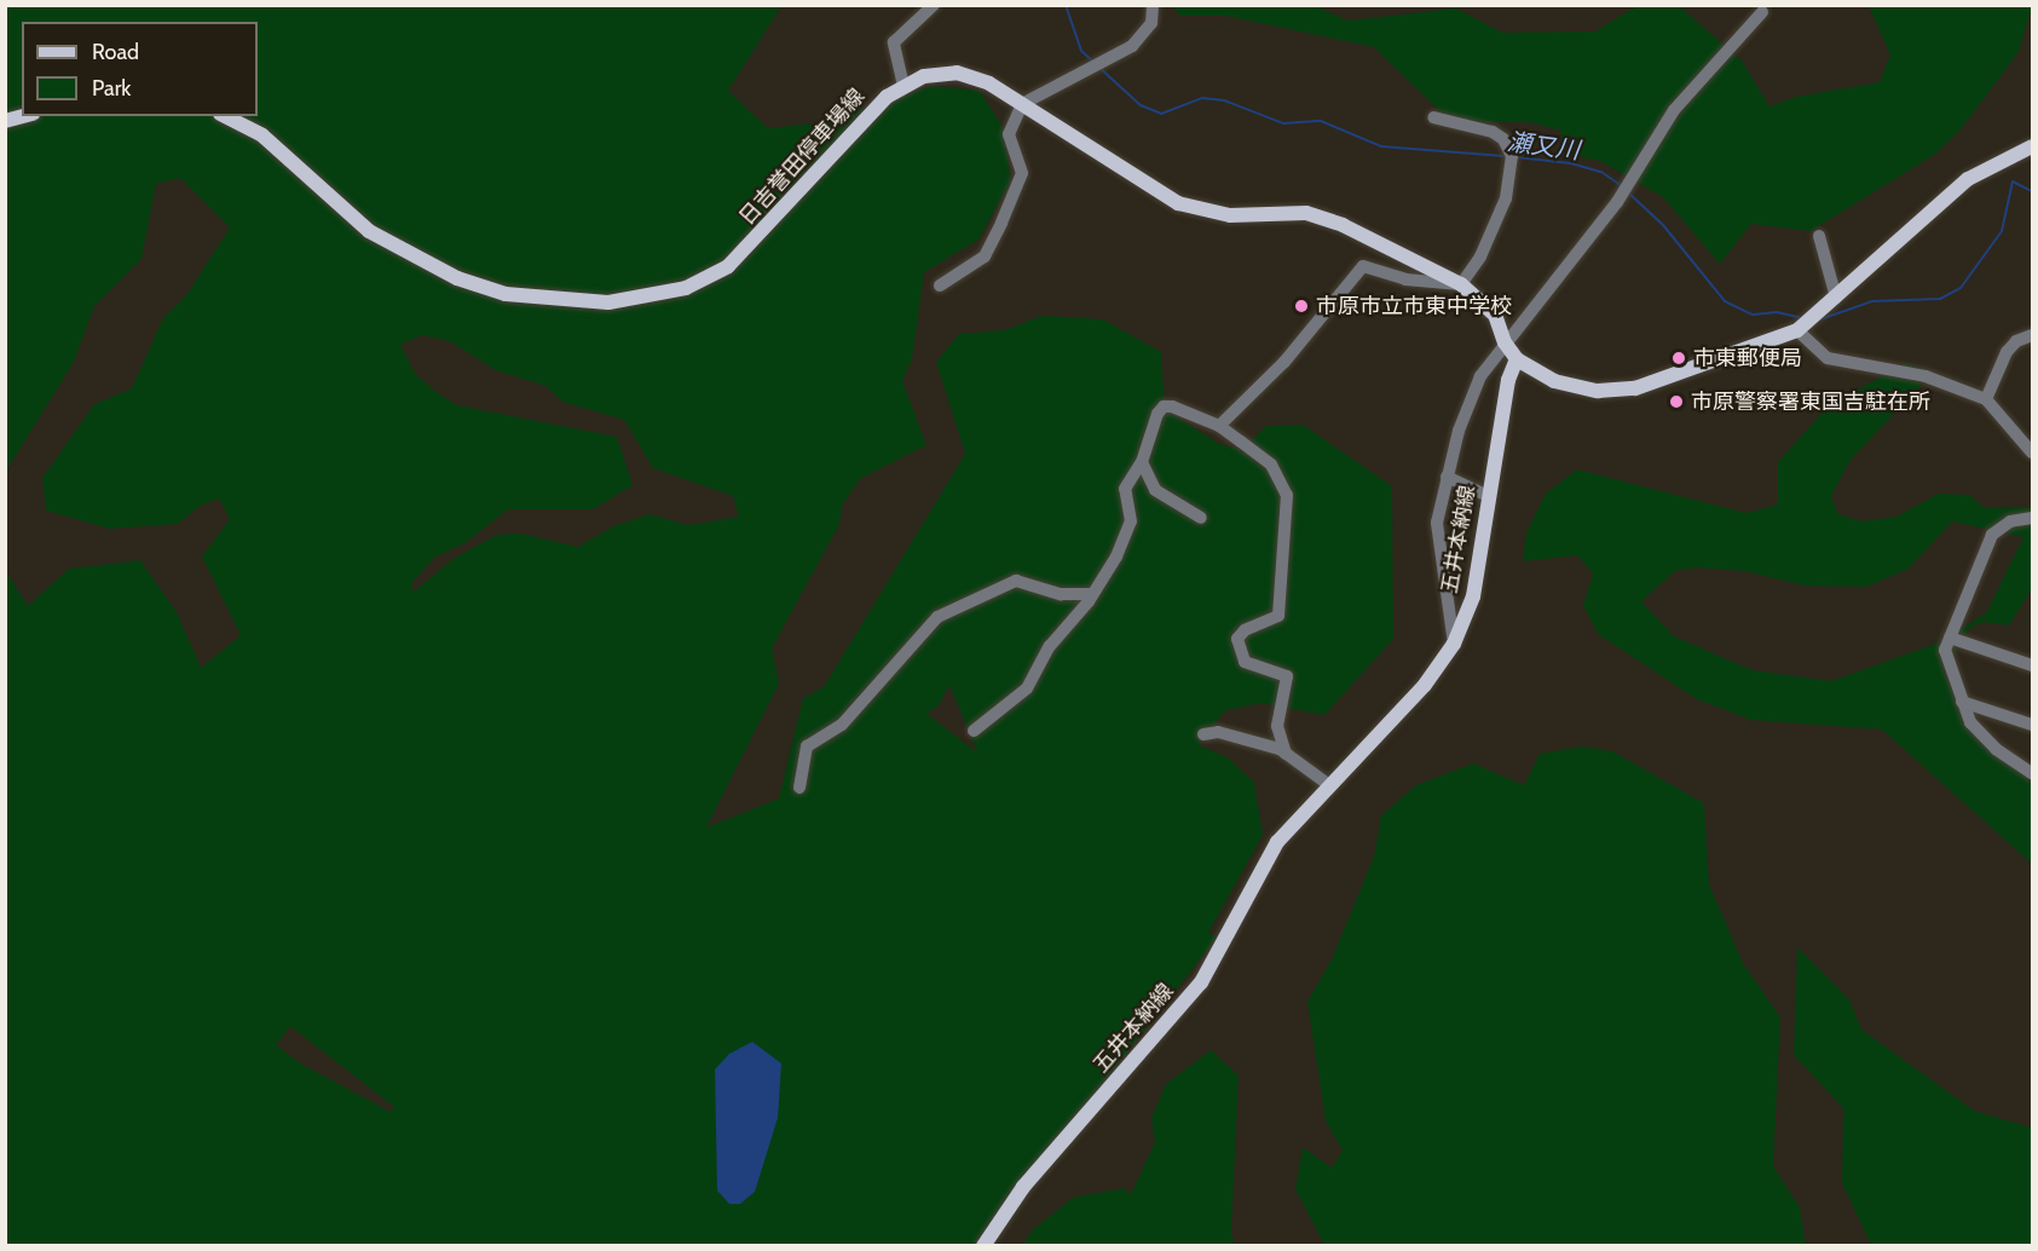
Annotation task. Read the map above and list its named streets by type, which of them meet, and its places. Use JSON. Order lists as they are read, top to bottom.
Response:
{
  "streets": {
    "main road": ["日吉誉田停車場線", "五井本納線"]
  },
  "crossings": [
    ["日吉誉田停車場線", "五井本納線"]
  ],
  "water": ["瀬又川"],
  "places": ["市原市立市東中学校", "市東郵便局", "市原警察署東国吉駐在所"],
  "legend": ["Road", "Park"]
}
